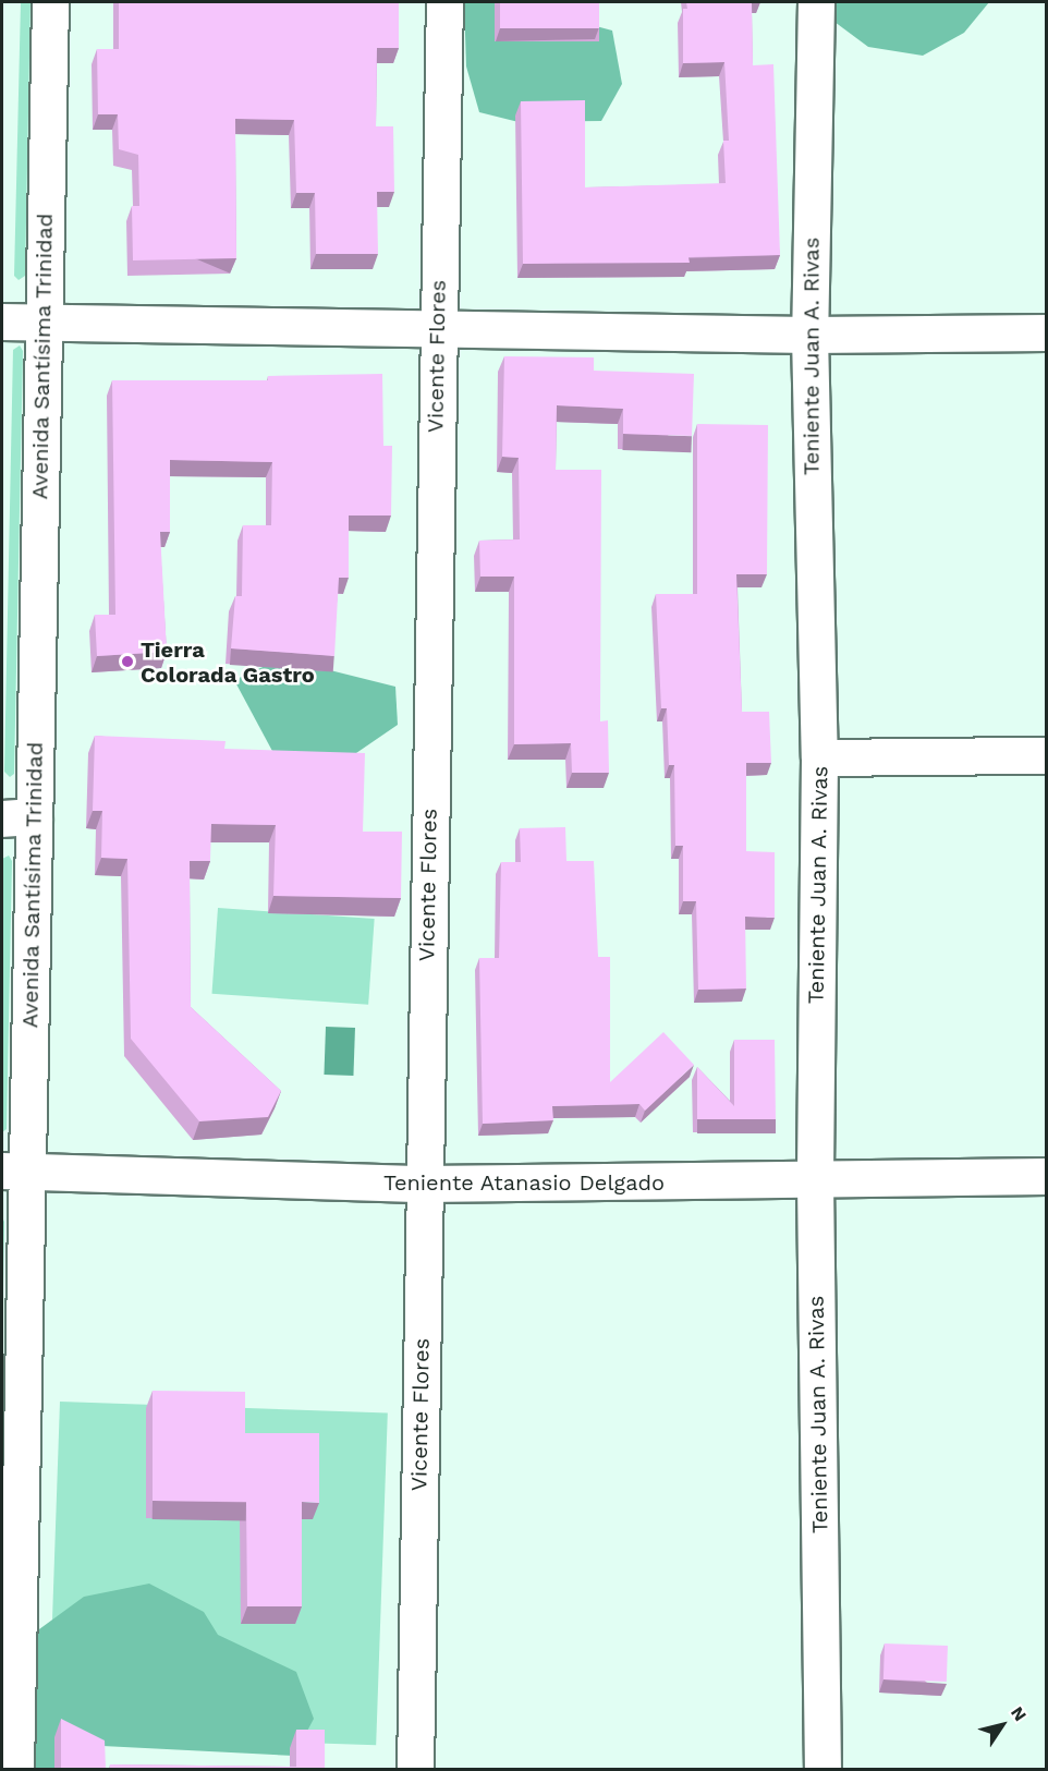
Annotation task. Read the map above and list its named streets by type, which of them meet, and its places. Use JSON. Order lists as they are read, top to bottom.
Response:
{
  "streets": {
    "street": [
      "Avenida Santísima Trinidad",
      "Vicente Flores",
      "Teniente Juan A. Rivas",
      "Teniente Atanasio Delgado"
    ]
  },
  "crossings": [
    ["Avenida Santísima Trinidad", "Teniente Atanasio Delgado"],
    ["Vicente Flores", "Teniente Atanasio Delgado"],
    ["Teniente Juan A. Rivas", "Teniente Atanasio Delgado"]
  ],
  "places": ["Tierra Colorada Gastro"],
  "north": "top right"
}
